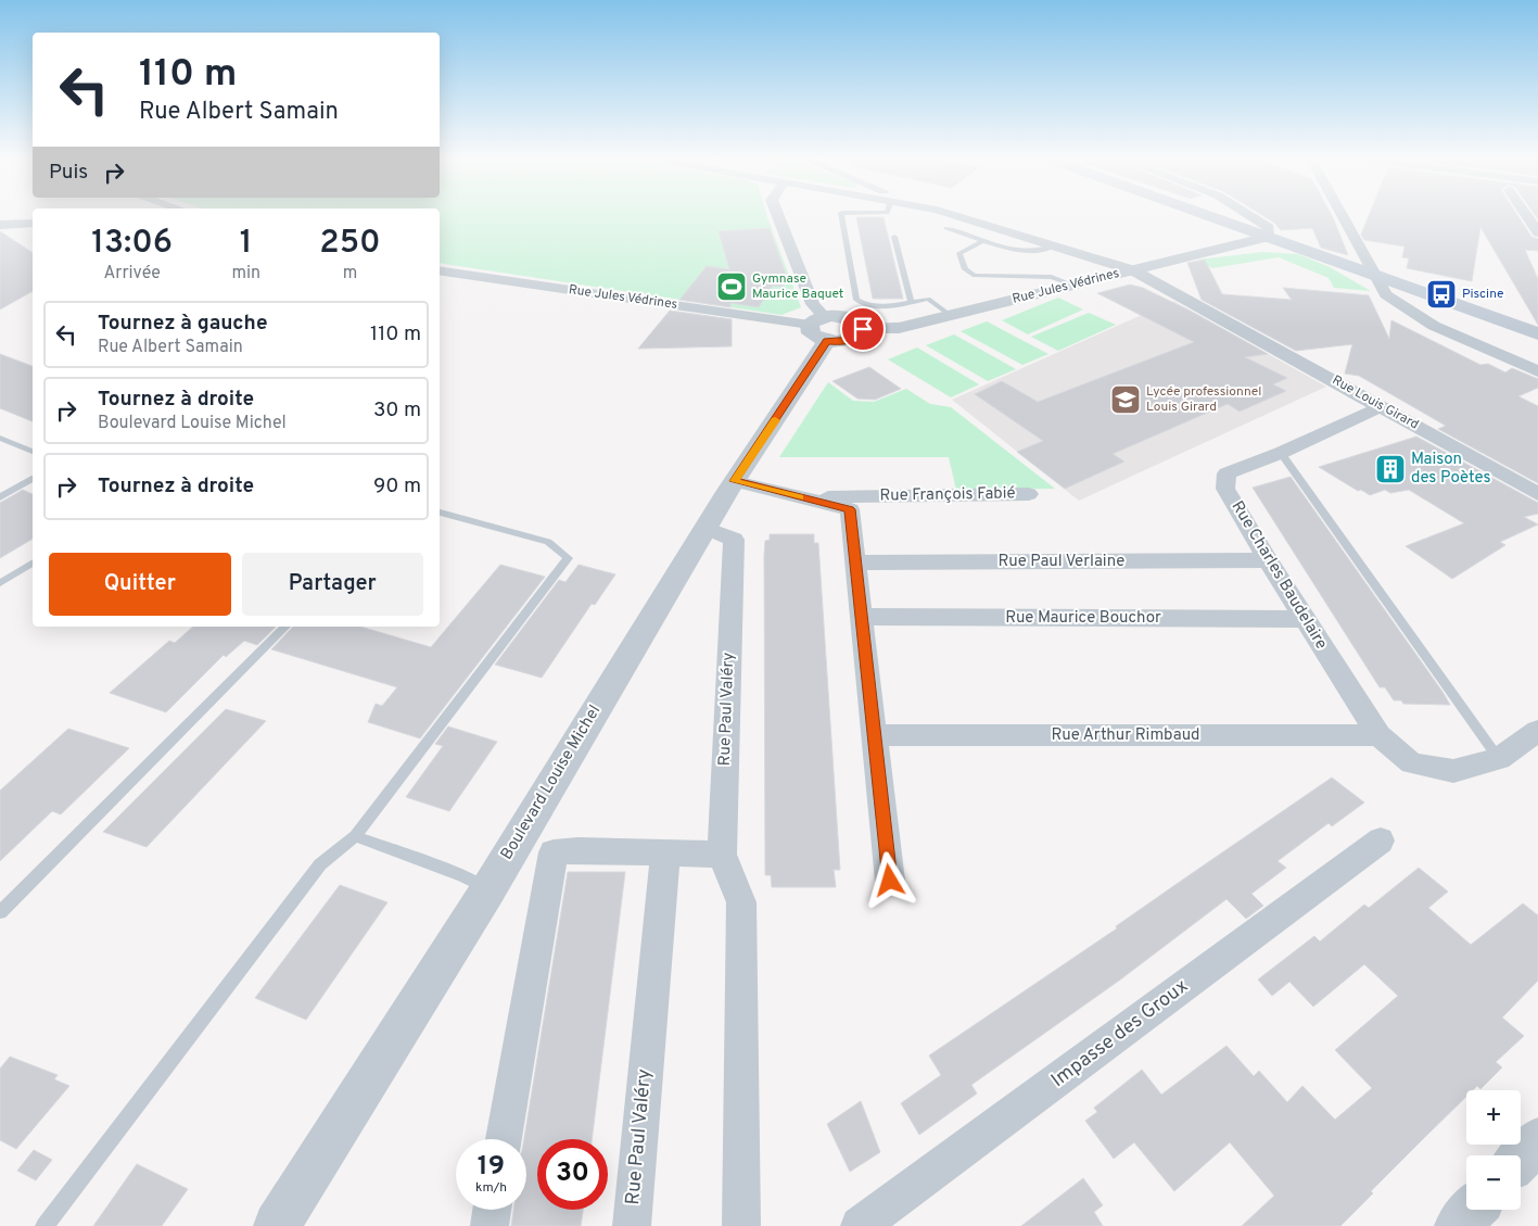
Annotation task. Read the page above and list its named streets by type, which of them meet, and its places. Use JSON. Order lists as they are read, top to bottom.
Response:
{
  "streets": {
    "street": [
      "Rue Jules Védrines",
      "Rue Louis Girard",
      "Rue François Fabié",
      "Rue Paul Verlaine",
      "Rue Charles Baudelaire",
      "Rue Maurice Bouchor",
      "Rue Paul Valéry",
      "Rue Arthur Rimbaud",
      "Boulevard Louise Michel",
      "Impasse des Groux"
    ]
  },
  "crossings": [
    ["Rue Jules Védrines", "Rue Louis Girard"],
    ["Rue Louis Girard", "Rue Charles Baudelaire"],
    ["Rue Paul Verlaine", "Rue Charles Baudelaire"],
    ["Rue Charles Baudelaire", "Rue Maurice Bouchor"],
    ["Rue Charles Baudelaire", "Rue Arthur Rimbaud"],
    ["Rue Paul Valéry", "Boulevard Louise Michel"]
  ],
  "places": {
    "sports": ["Gymnase Maurice Baquet"],
    "bus stop": ["Piscine"],
    "school or university": ["Lycée professionnel Louis Girard"],
    "building": ["Maison des Poètes"]
  },
  "page": {
    "turn": ["110 m", "Rue Albert Samain"],
    "then": "Puis",
    "eta": [
      "13:06",
      "Arrivée",
      "1",
      "min",
      "250",
      "m"
    ],
    "list": [
      {
        "name": "Tournez à gauche",
        "note": "Rue Albert Samain",
        "value": "110 m"
      },
      {
        "name": "Tournez à droite",
        "note": "Boulevard Louise Michel",
        "value": "30 m"
      },
      {
        "name": "Tournez à droite",
        "value": "90 m"
      }
    ],
    "buttons": ["Quitter", "Partager"],
    "map_buttons": ["+", "−"],
    "speed": "19 km/h",
    "limit": "30"
  }
}
